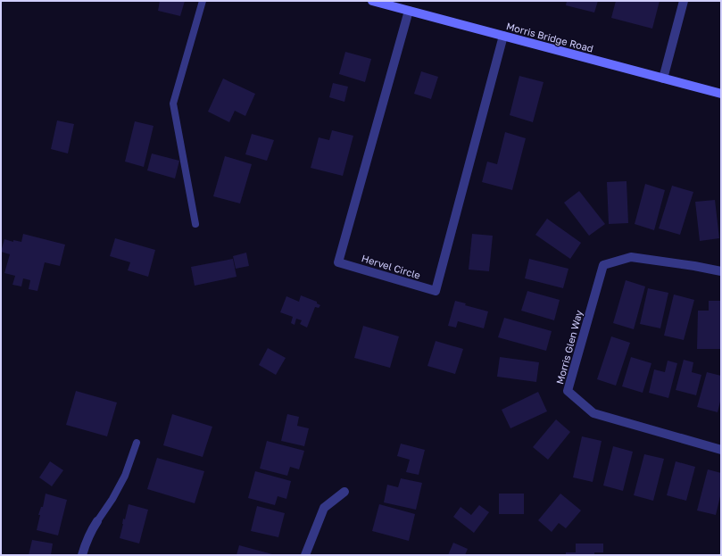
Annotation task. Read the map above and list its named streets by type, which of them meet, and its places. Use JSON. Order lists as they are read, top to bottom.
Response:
{
  "streets": {
    "street": ["Morris Bridge Road", "Hervel Circle", "Morris Glen Way"]
  },
  "crossings": [
    ["Morris Bridge Road", "Hervel Circle"]
  ]
}
